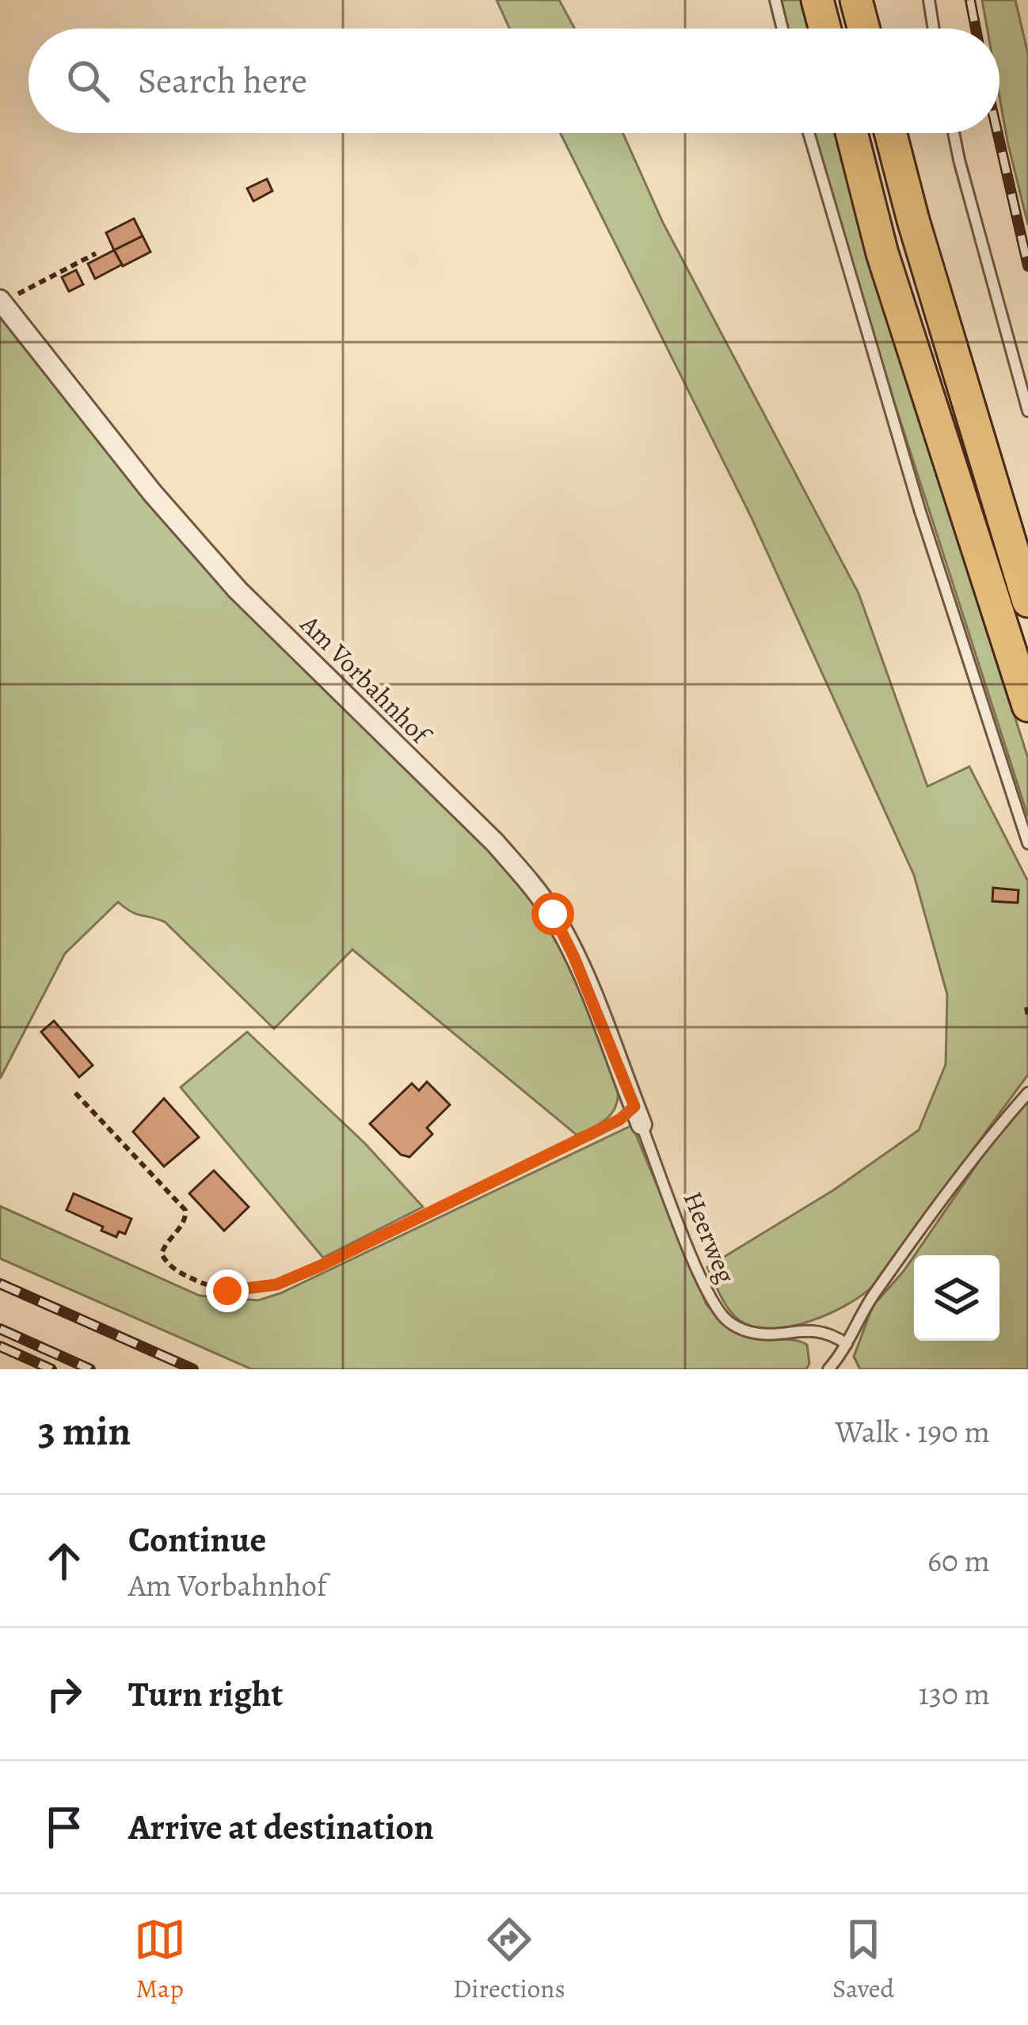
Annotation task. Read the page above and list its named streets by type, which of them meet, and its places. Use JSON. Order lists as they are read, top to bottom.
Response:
{
  "streets": {
    "street": ["Am Vorbahnhof"],
    "lane": ["Heerweg"]
  },
  "crossings": [
    ["Am Vorbahnhof", "Heerweg"]
  ],
  "page": {
    "search": "Search here",
    "heading": ["3 min", "Walk · 190 m"],
    "list": [
      ["Continue", "Am Vorbahnhof", "60 m"],
      ["Turn right", "130 m"],
      "Arrive at destination"
    ],
    "nav": ["Map", "Directions", "Saved"]
  }
}
